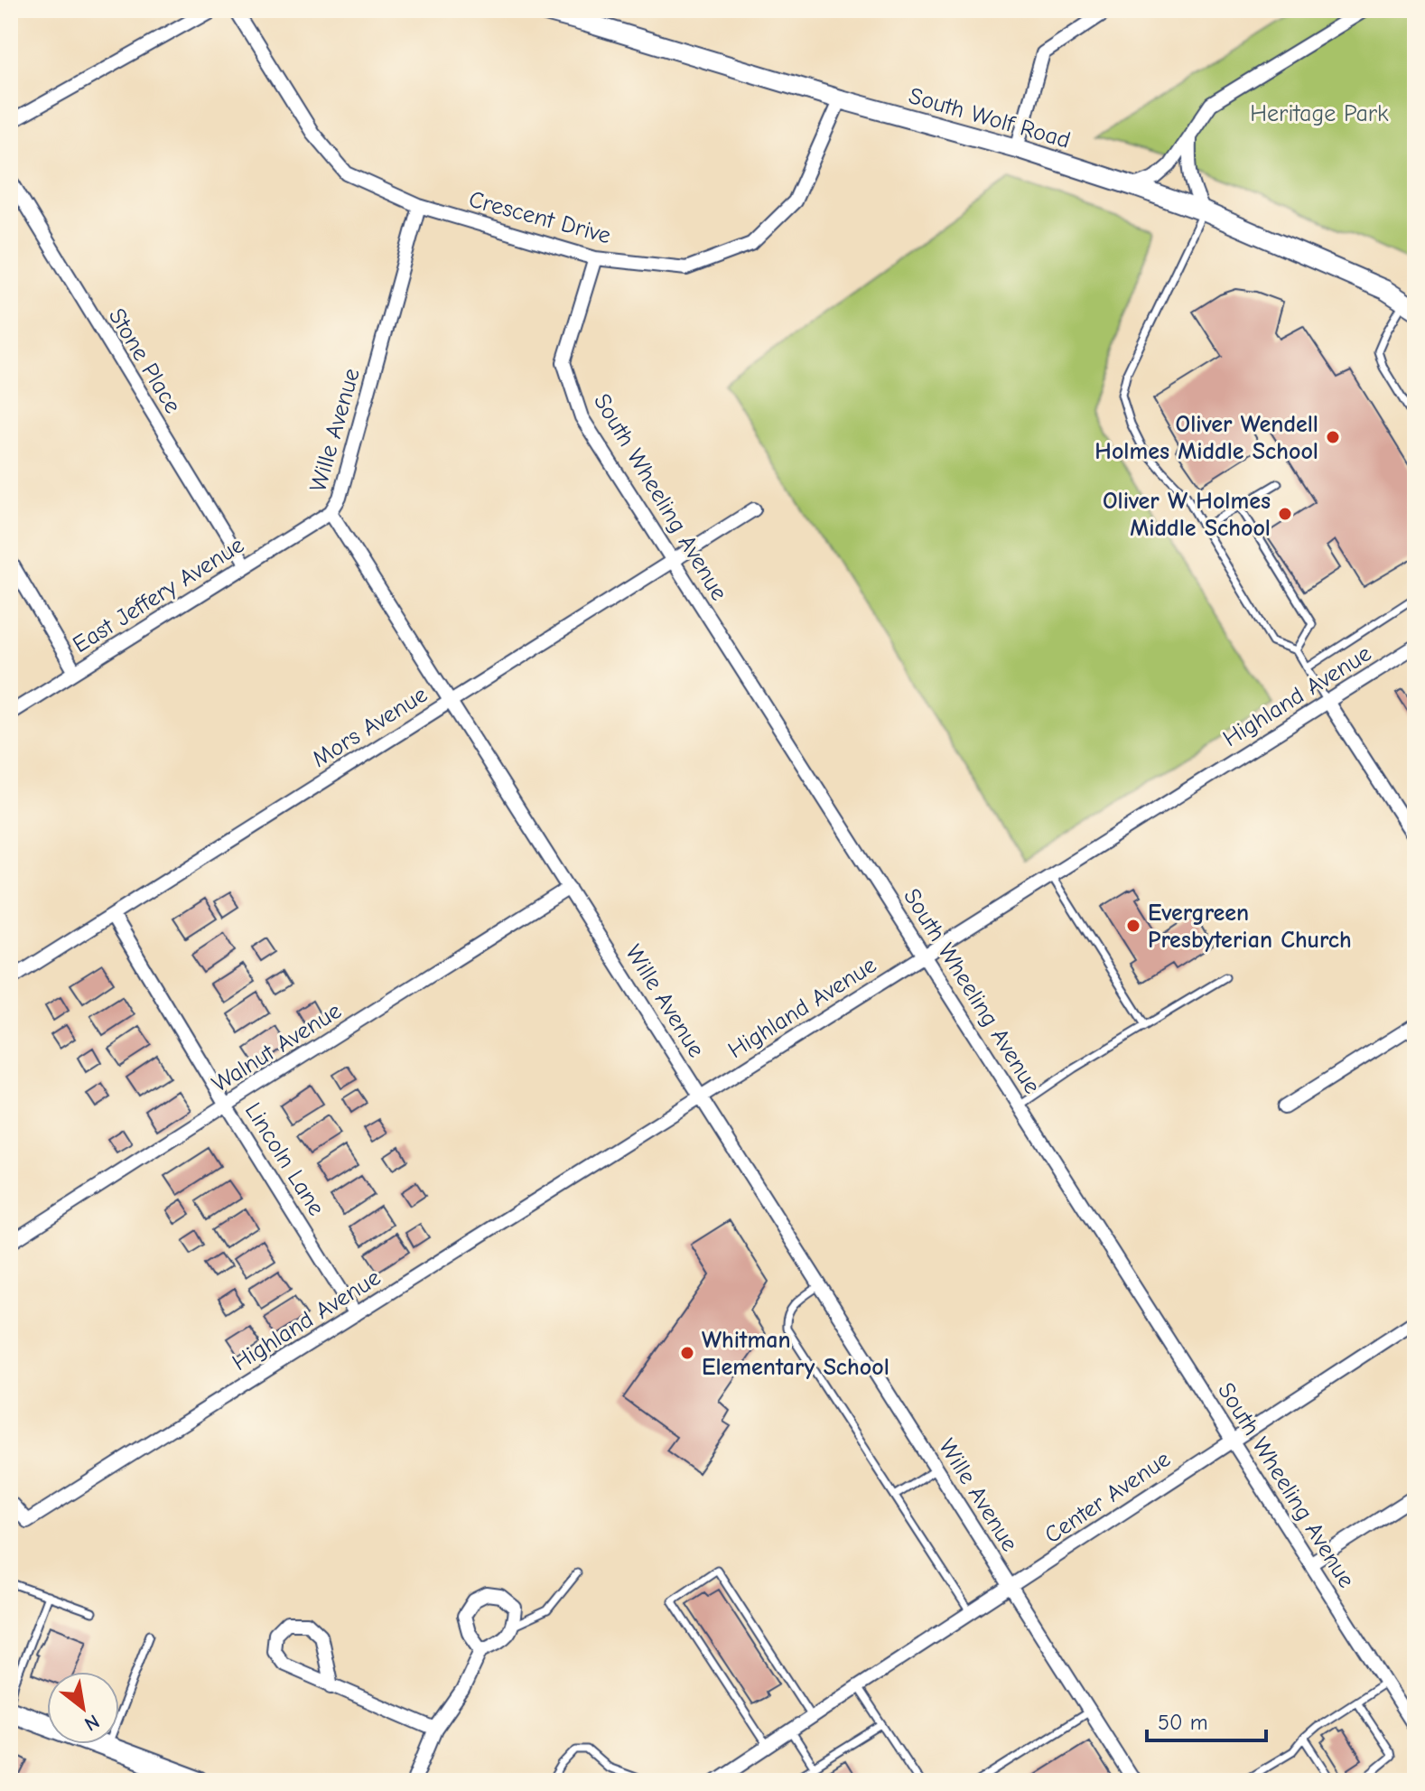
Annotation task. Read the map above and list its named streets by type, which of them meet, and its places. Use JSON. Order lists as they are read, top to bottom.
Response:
{
  "streets": {
    "main road": ["South Wolf Road"],
    "street": [
      "Crescent Drive",
      "Stone Place",
      "Wille Avenue",
      "South Wheeling Avenue",
      "East Jeffery Avenue",
      "Highland Avenue",
      "Mors Avenue",
      "Walnut Avenue",
      "Lincoln Lane",
      "Center Avenue"
    ]
  },
  "crossings": [
    ["South Wolf Road", "Crescent Drive"],
    ["Crescent Drive", "Wille Avenue"],
    ["Crescent Drive", "South Wheeling Avenue"],
    ["Stone Place", "East Jeffery Avenue"],
    ["Wille Avenue", "East Jeffery Avenue"],
    ["Wille Avenue", "Highland Avenue"],
    ["Wille Avenue", "Mors Avenue"],
    ["Wille Avenue", "Walnut Avenue"],
    ["Wille Avenue", "Center Avenue"],
    ["South Wheeling Avenue", "Highland Avenue"],
    ["South Wheeling Avenue", "Mors Avenue"],
    ["South Wheeling Avenue", "Center Avenue"],
    ["Highland Avenue", "Lincoln Lane"],
    ["Mors Avenue", "Lincoln Lane"],
    ["Walnut Avenue", "Lincoln Lane"]
  ],
  "parks": ["Heritage Park"],
  "places": [
    "Oliver Wendell Holmes Middle School",
    "Oliver W Holmes Middle School",
    "Evergreen Presbyterian Church",
    "Whitman Elementary School"
  ],
  "scale_bar": "50 m",
  "north": "bottom right"
}
